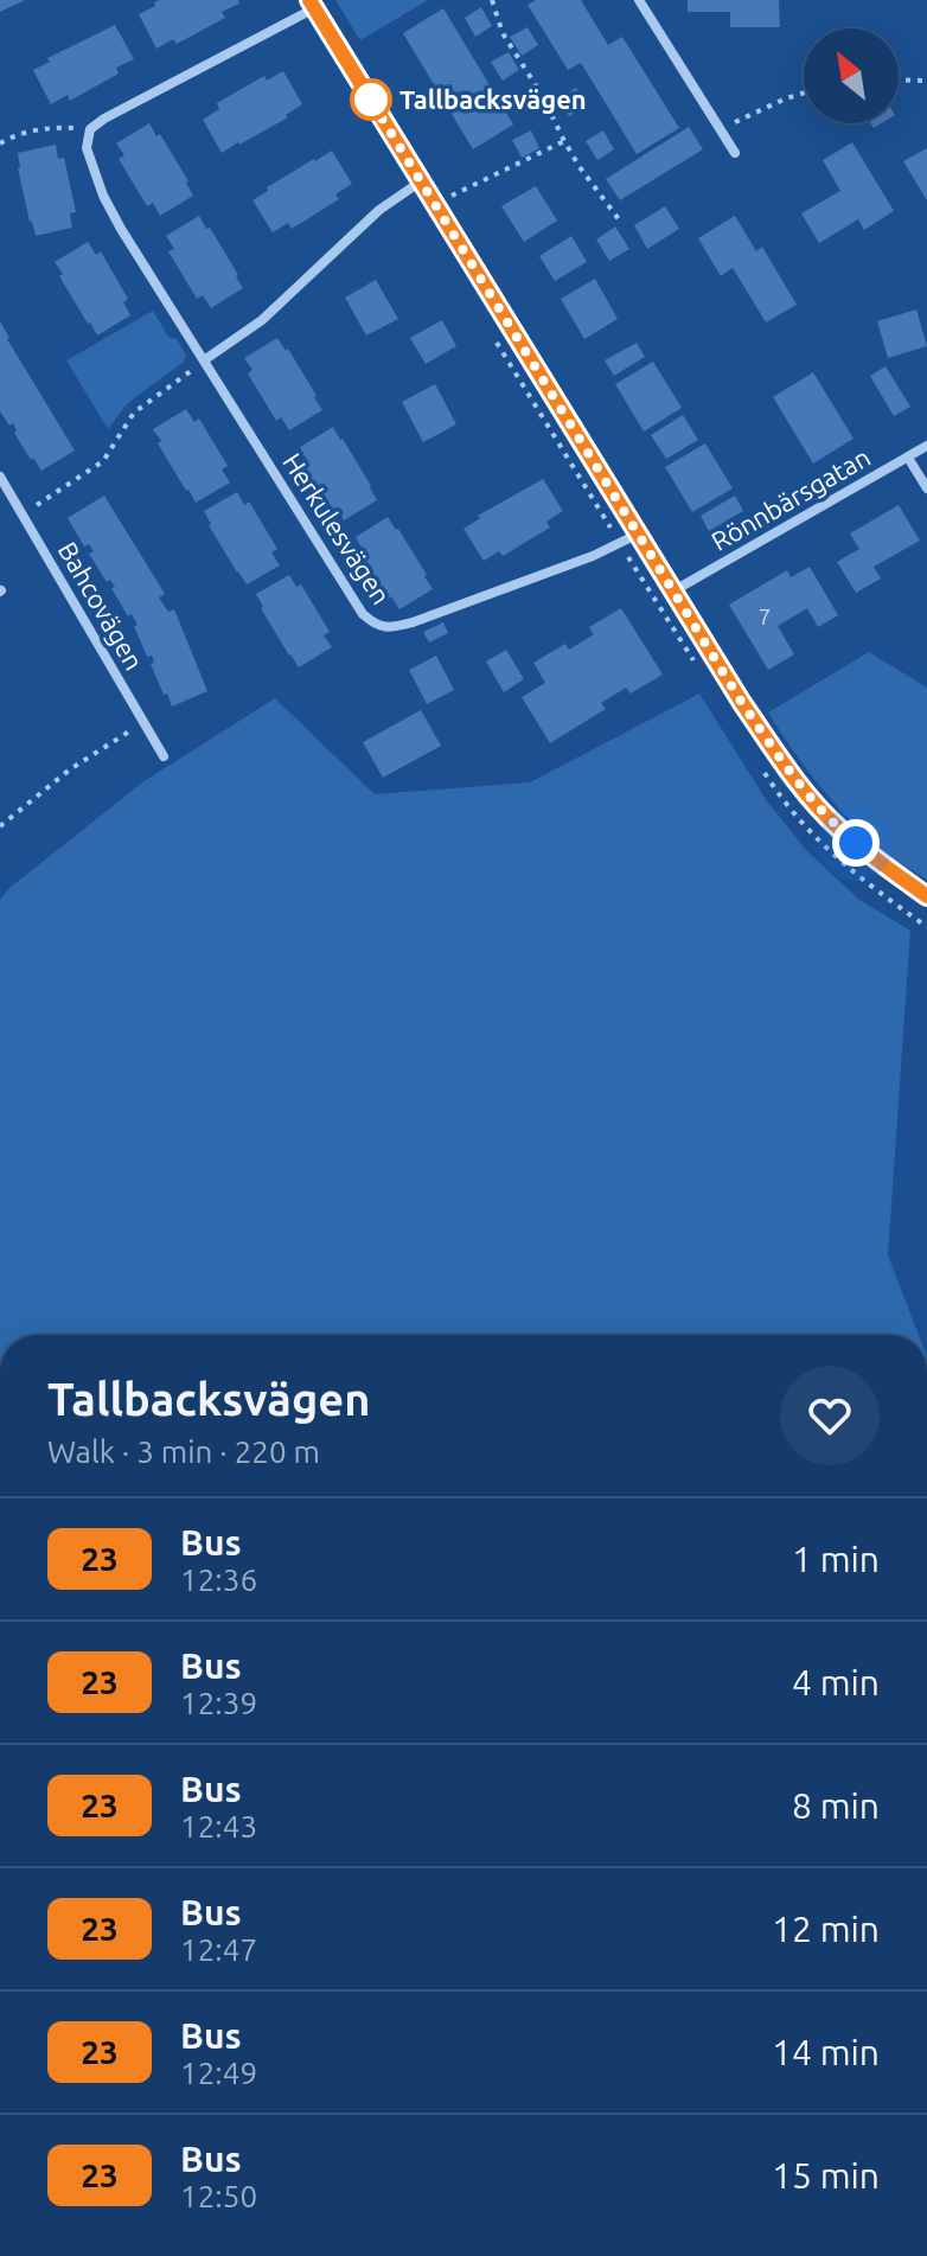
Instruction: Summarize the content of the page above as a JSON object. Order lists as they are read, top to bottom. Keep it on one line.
{"streets":{"street":["Rönnbärsgatan","Herkulesvägen","Bahcovägen"]},"places":["Tallbacksvägen"],"lines":["bus line 23"],"house_numbers":["7"],"north":"top left","page":{"heading":["Tallbacksvägen","Walk · 3 min · 220 m"],"list":[{"mark":"23","name":"Bus","note":"12:36","value":"1 min"},{"mark":"23","name":"Bus","note":"12:39","value":"4 min"},{"mark":"23","name":"Bus","note":"12:43","value":"8 min"},{"mark":"23","name":"Bus","note":"12:47","value":"12 min"},{"mark":"23","name":"Bus","note":"12:49","value":"14 min"},{"mark":"23","name":"Bus","note":"12:50","value":"15 min"}]}}
